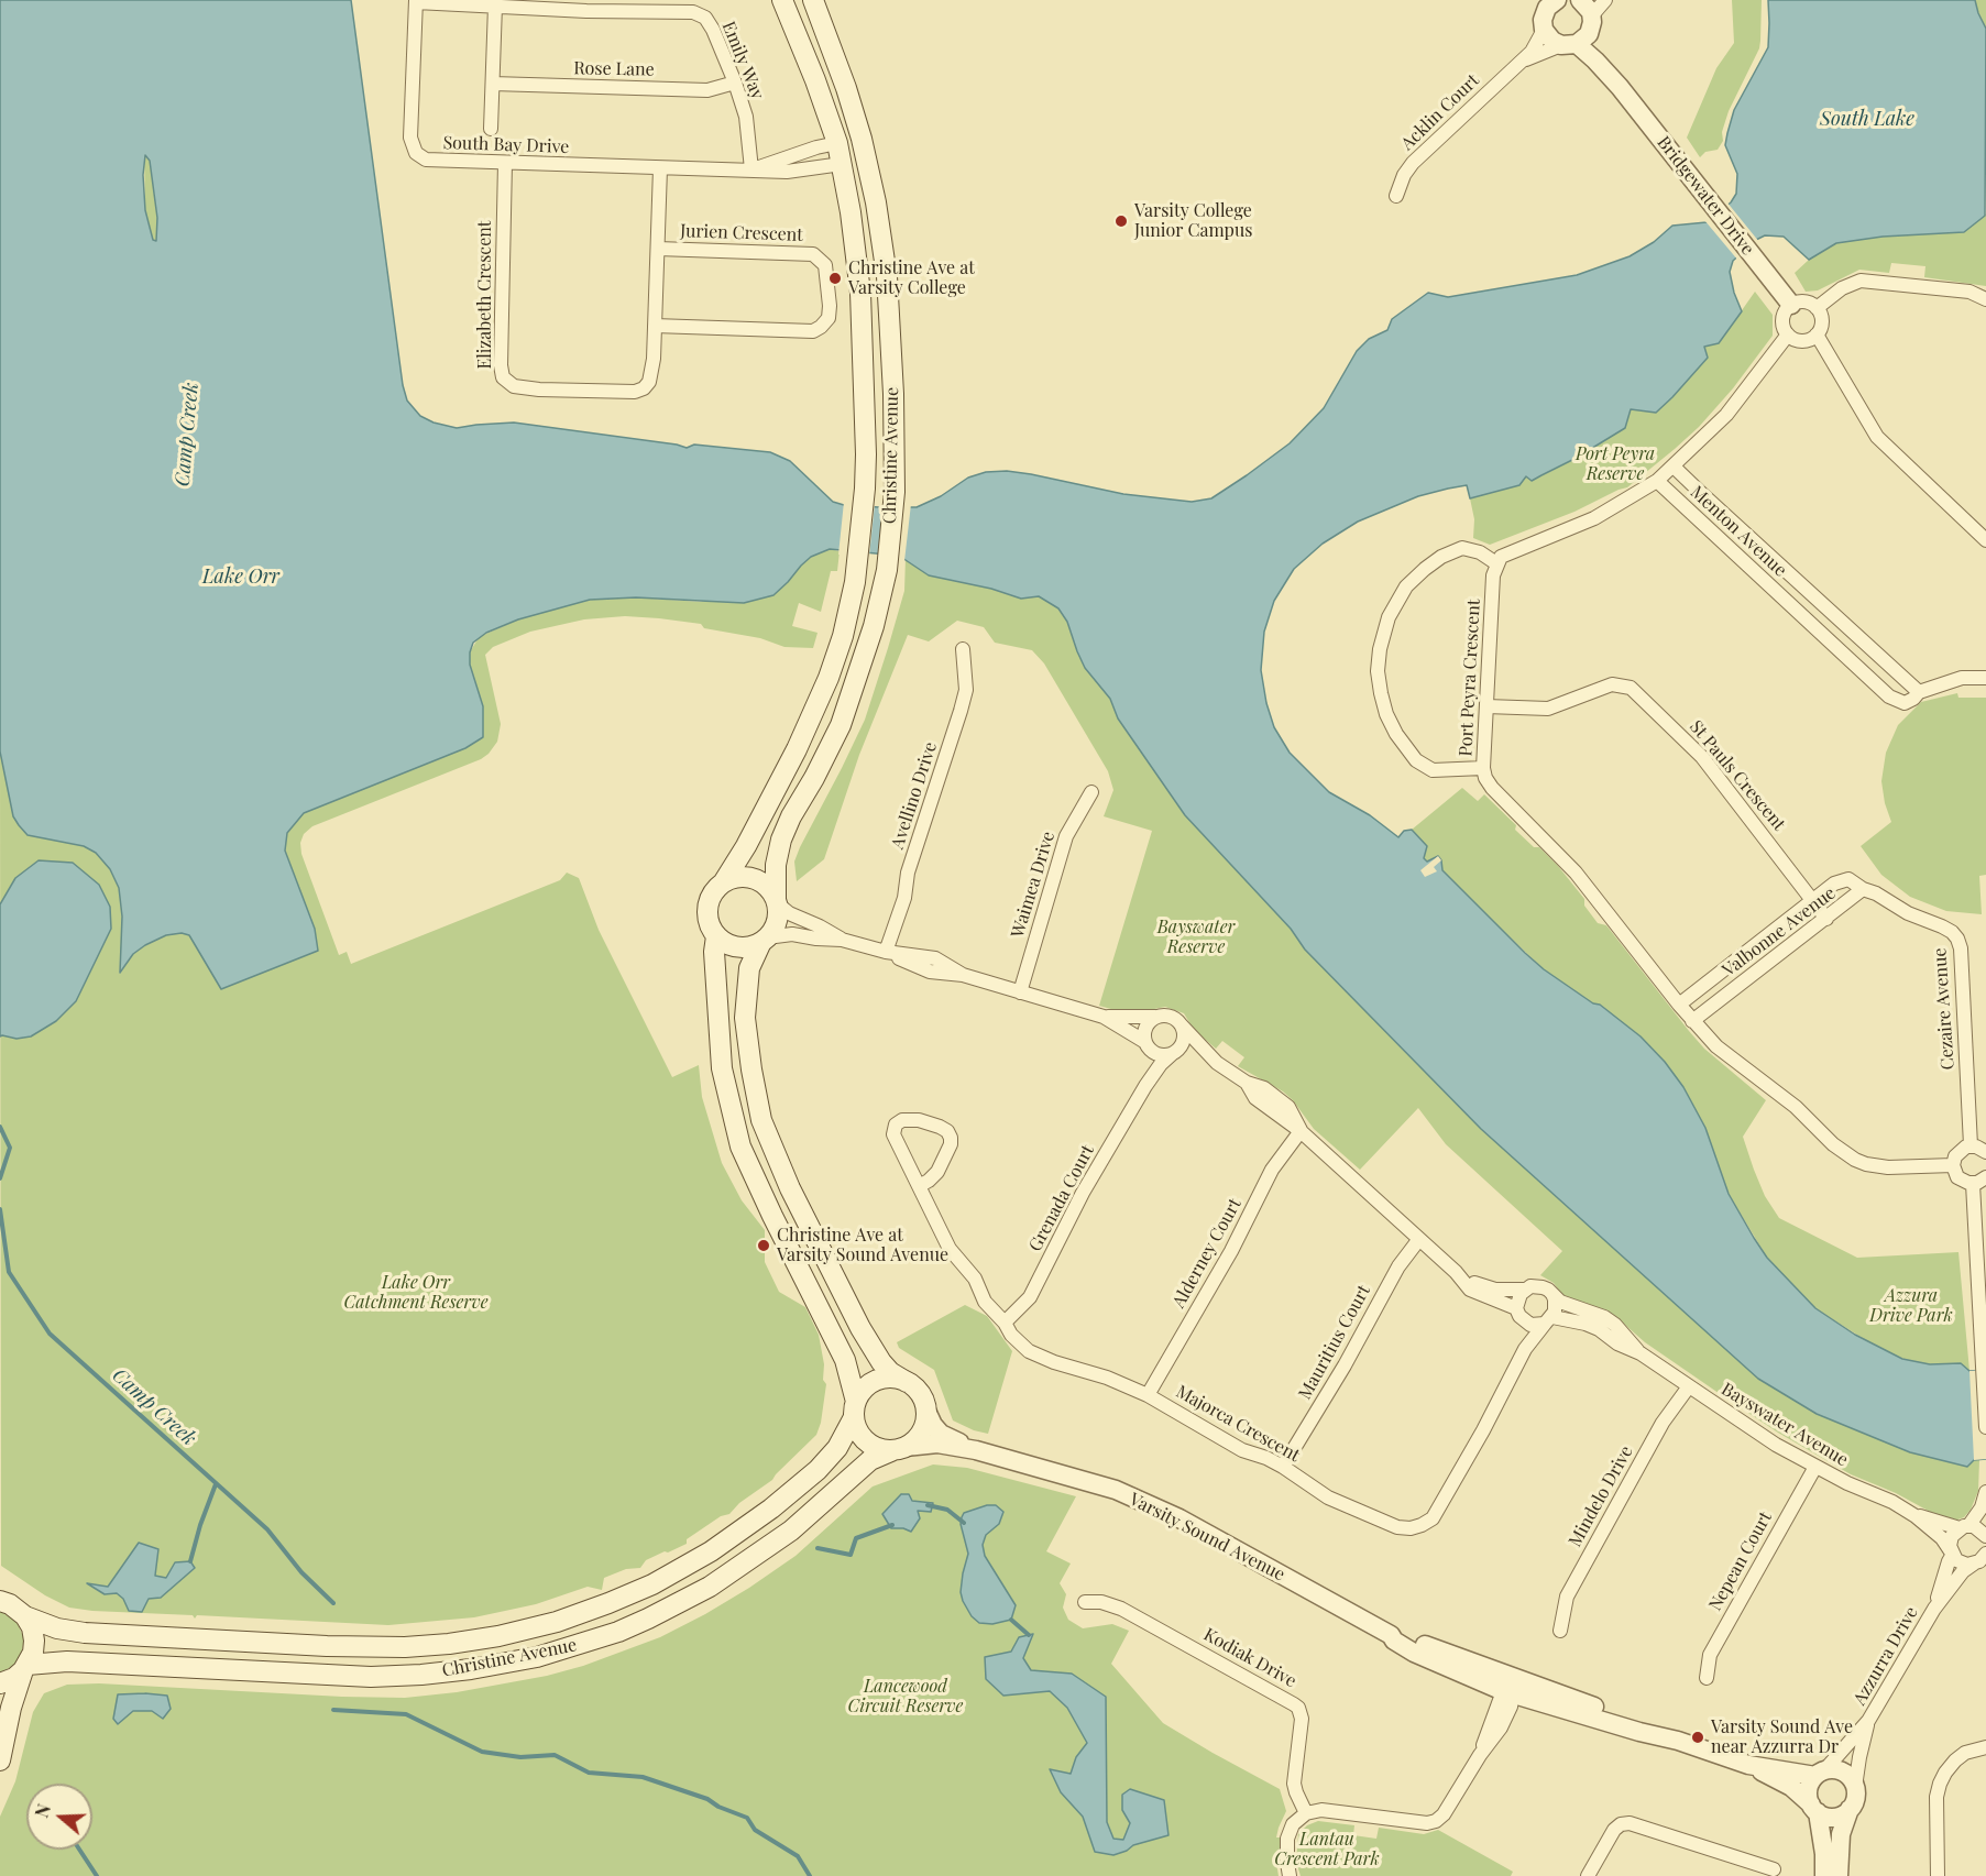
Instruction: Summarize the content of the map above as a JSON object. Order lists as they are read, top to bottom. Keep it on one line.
{"streets":{"main road":["Christine Avenue"],"street":["Emily Way","Rose Lane","Acklin Court","South Bay Drive","Bridgewater Drive","Jurien Crescent","Elizabeth Crescent","Menton Avenue","Port Peyra Crescent","St Pauls Crescent","Avellino Drive","Waimea Drive","Valbonne Avenue","Cezaire Avenue","Grenada Court","Alderney Court","Mauritius Court","Majorca Crescent","Bayswater Avenue","Mindelo Drive","Varsity Sound Avenue","Nepean Court","Azzurra Drive","Kodiak Drive"]},"crossings":[["Emily Way","Rose Lane"],["Emily Way","South Bay Drive"],["Acklin Court","Bridgewater Drive"],["South Bay Drive","Elizabeth Crescent"],["South Bay Drive","Christine Avenue"],["Jurien Crescent","Elizabeth Crescent"],["Christine Avenue","Bayswater Avenue"],["Christine Avenue","Varsity Sound Avenue"],["Port Peyra Crescent","St Pauls Crescent"],["Port Peyra Crescent","Valbonne Avenue"],["St Pauls Crescent","Valbonne Avenue"],["Avellino Drive","Bayswater Avenue"],["Waimea Drive","Bayswater Avenue"],["Valbonne Avenue","Cezaire Avenue"],["Grenada Court","Majorca Crescent"],["Grenada Court","Bayswater Avenue"],["Alderney Court","Majorca Crescent"],["Alderney Court","Bayswater Avenue"],["Mauritius Court","Majorca Crescent"],["Mauritius Court","Bayswater Avenue"],["Majorca Crescent","Bayswater Avenue"],["Bayswater Avenue","Mindelo Drive"],["Bayswater Avenue","Nepean Court"],["Bayswater Avenue","Azzurra Drive"],["Varsity Sound Avenue","Azzurra Drive"]],"water":["South Lake","Camp Creek","Lake Orr"],"parks":["Port Peyra Reserve","Bayswater Reserve","Lake Orr Catchment Reserve","Azzura Drive Park","Lancewood Circuit Reserve","Lantau Crescent Park"],"places":["Varsity College Junior Campus","Christine Ave at Varsity College","Christine Ave at Varsity Sound Avenue","Varsity Sound Ave near Azzurra Dr"],"north":"left"}
